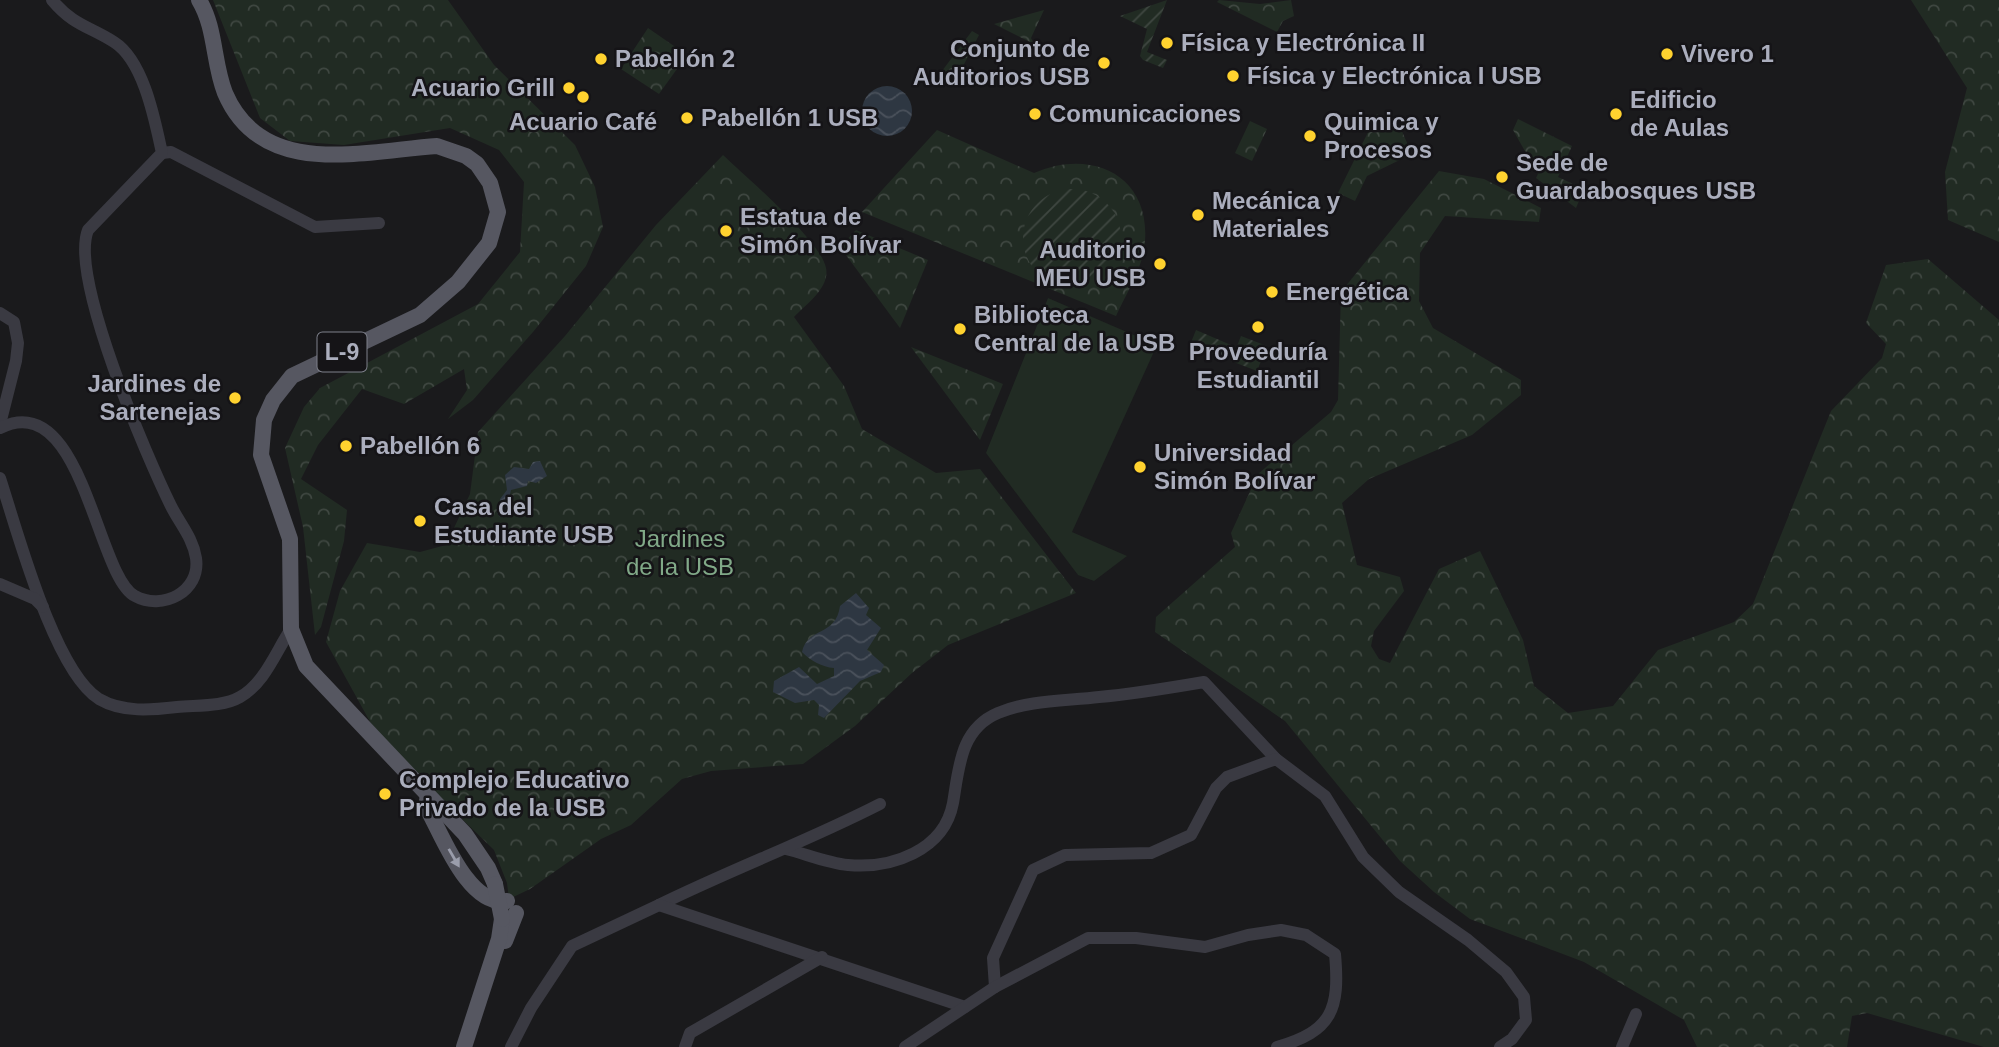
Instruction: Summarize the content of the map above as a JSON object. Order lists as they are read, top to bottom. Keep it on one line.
{"streets":{"main road":["L-9"]},"parks":["Jardines de la USB"],"places":["Física y Electrónica II","Vivero 1","Pabellón 2","Conjunto de Auditorios USB","Física y Electrónica I USB","Acuario Grill","Acuario Café","Comunicaciones","Edificio de Aulas","Pabellón 1 USB","Quimica y Procesos","Sede de Guardabosques USB","Mecánica y Materiales","Estatua de Simón Bolívar","Auditorio MEU USB","Energética","Proveeduría Estudiantil","Biblioteca Central de la USB","Jardines de Sartenejas","Pabellón 6","Universidad Simón Bolívar","Casa del Estudiante USB","Complejo Educativo Privado de la USB"]}
